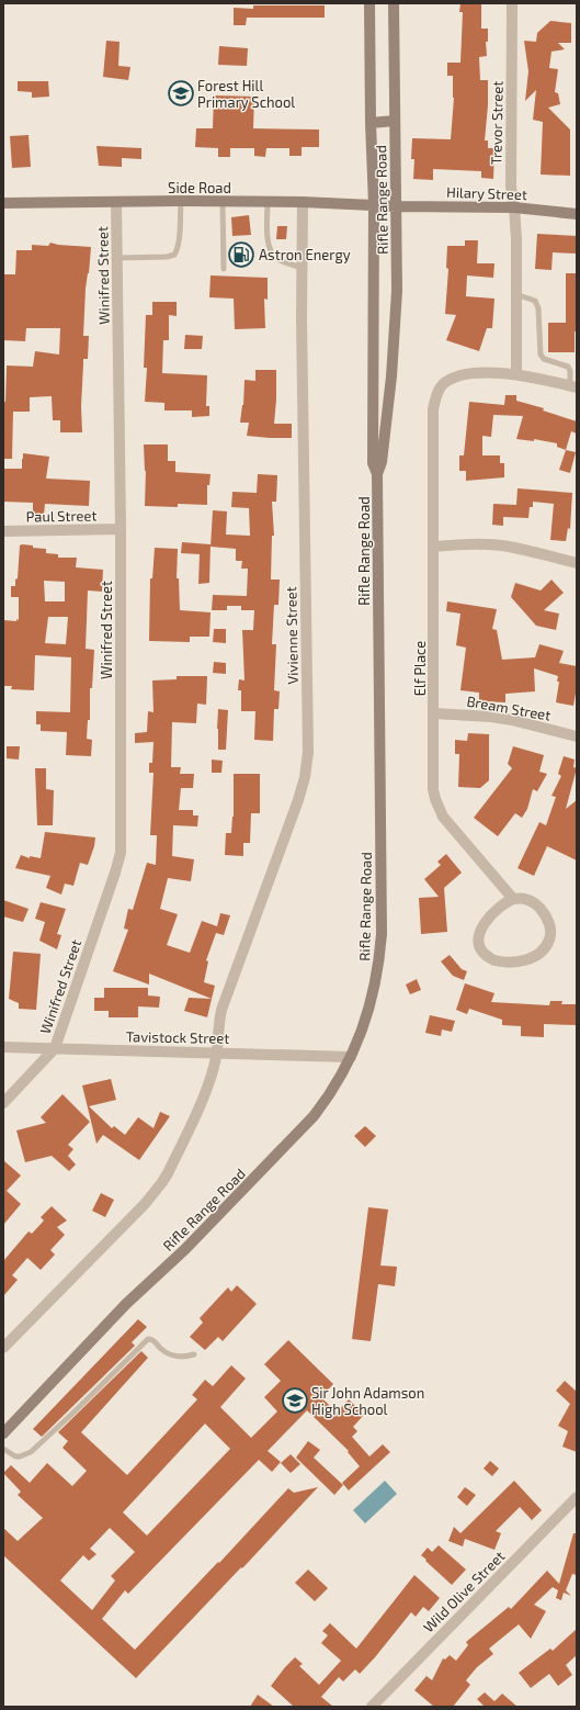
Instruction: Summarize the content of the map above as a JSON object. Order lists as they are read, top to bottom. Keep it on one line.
{"streets":{"main road":["Side Road","Hilary Street","Rifle Range Road"],"street":["Trevor Street","Winifred Street","Paul Street","Vivienne Street","Elf Place","Bream Street","Tavistock Street","Wild Olive Street"]},"crossings":[["Trevor Street","Hilary Street"],["Trevor Street","Elf Place"],["Side Road","Hilary Street"],["Side Road","Rifle Range Road"],["Side Road","Winifred Street"],["Side Road","Vivienne Street"],["Hilary Street","Rifle Range Road"],["Rifle Range Road","Tavistock Street"],["Winifred Street","Paul Street"],["Winifred Street","Tavistock Street"],["Vivienne Street","Tavistock Street"],["Elf Place","Bream Street"]],"places":{"school or university":["Forest Hill Primary School","Sir John Adamson High School"],"fuel station":["Astron Energy"]}}
